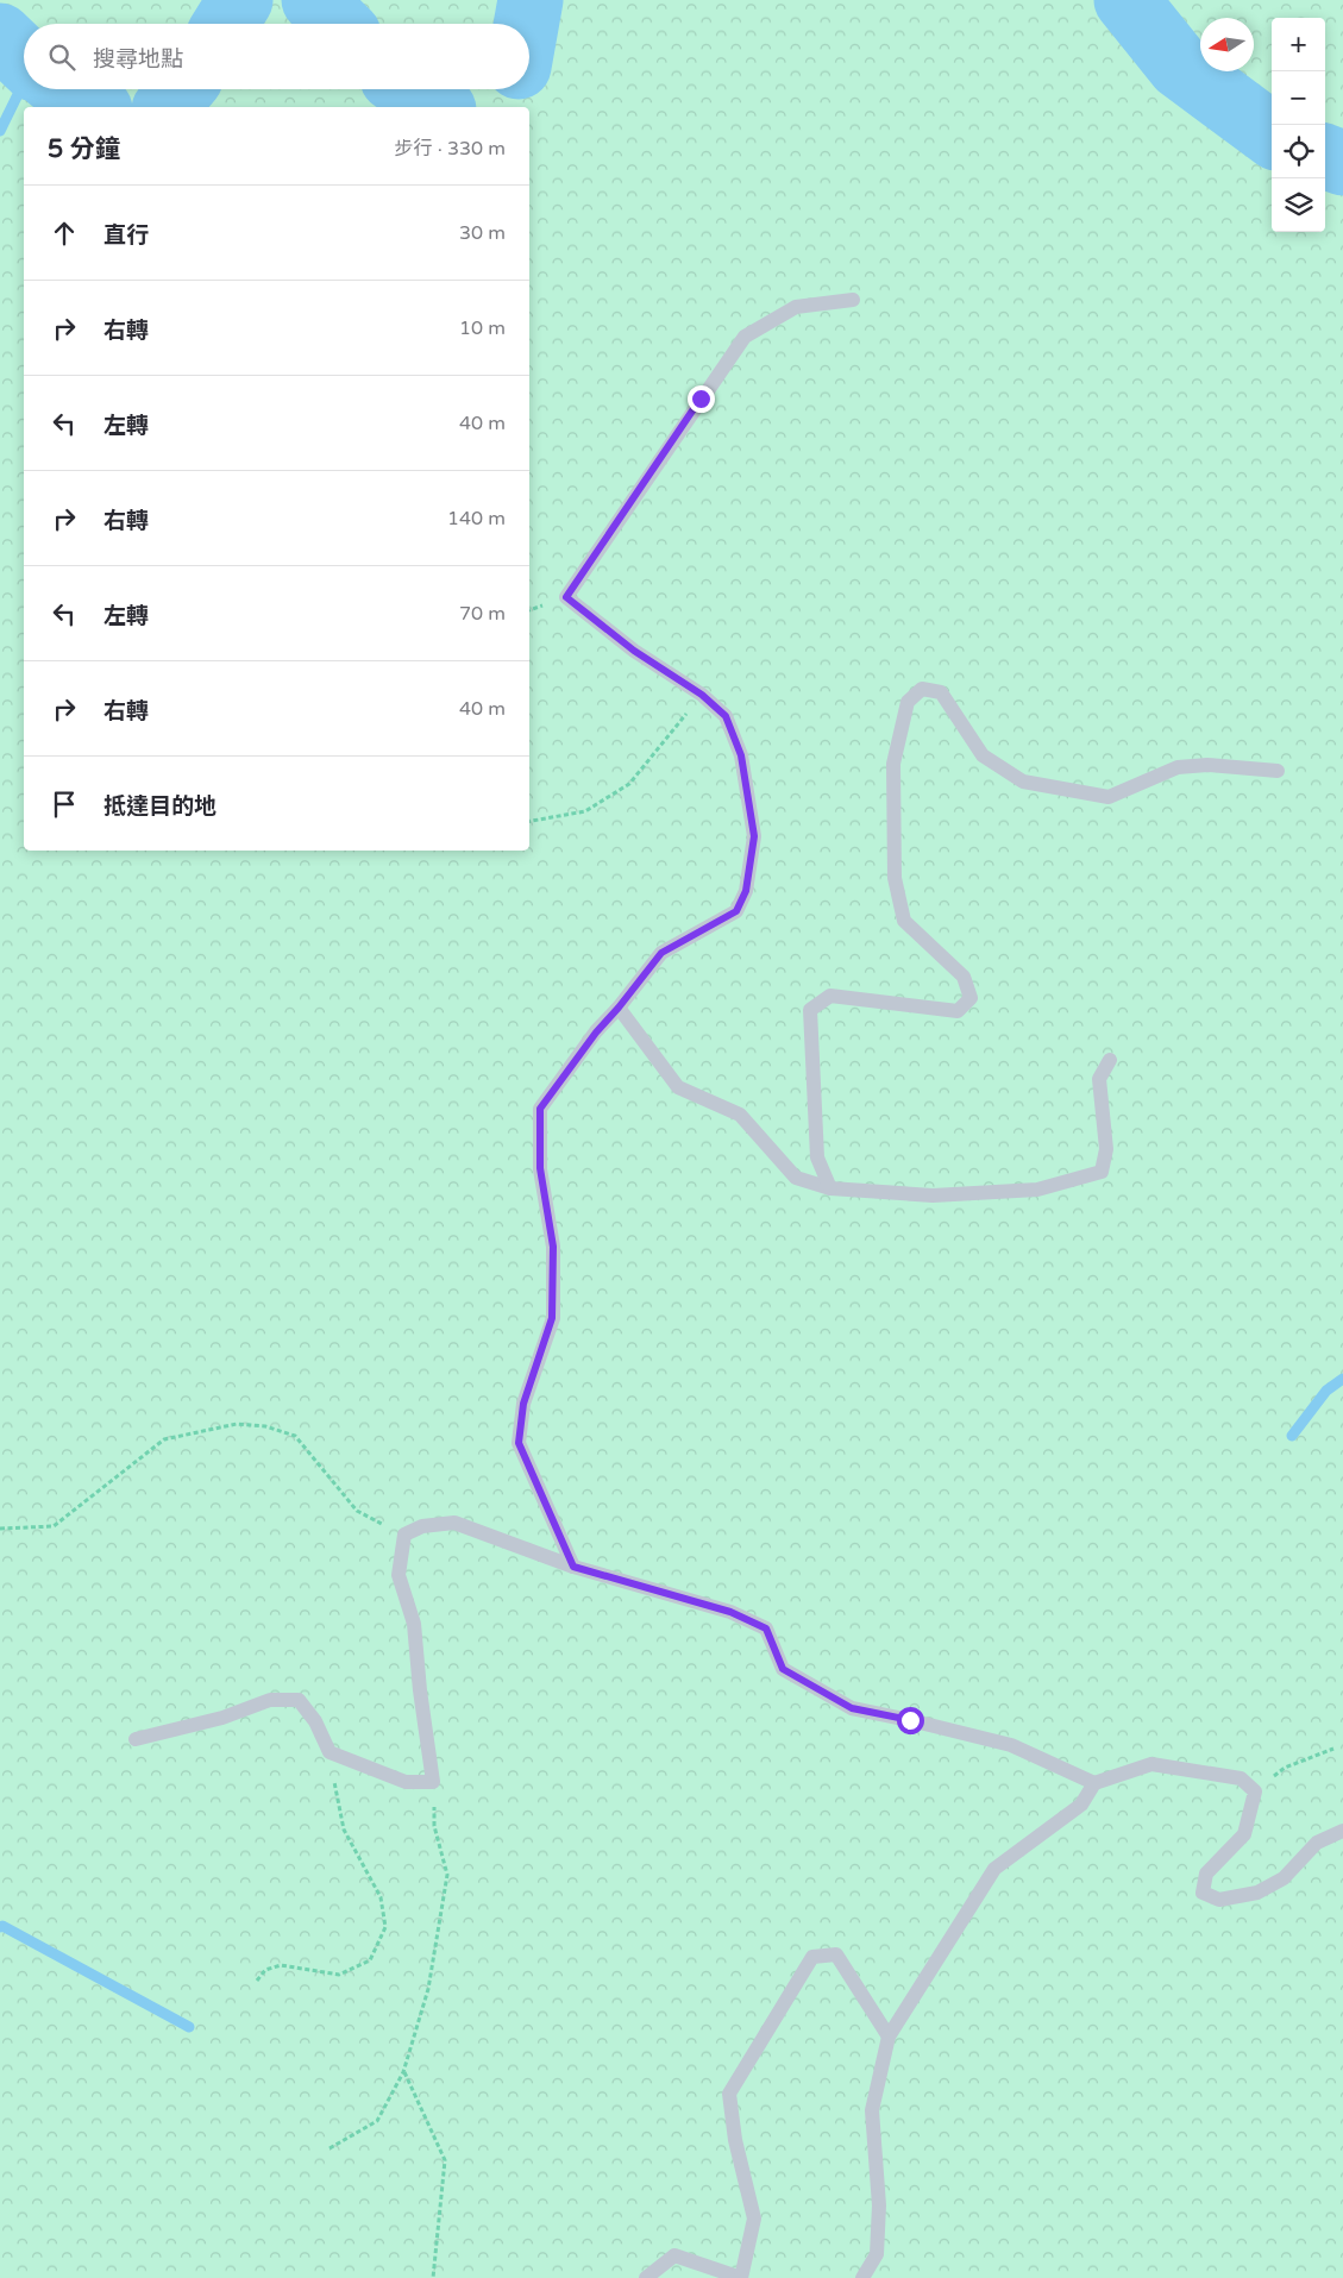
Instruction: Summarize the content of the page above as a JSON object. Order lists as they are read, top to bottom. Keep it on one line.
{"north":"left","page":{"map_buttons":["+","−"],"search":"搜尋地點","heading":["5 分鐘","步行 · 330 m"],"list":[["直行","30 m"],["右轉","10 m"],["左轉","40 m"],["右轉","140 m"],["左轉","70 m"],["右轉","40 m"],"抵達目的地"]}}
